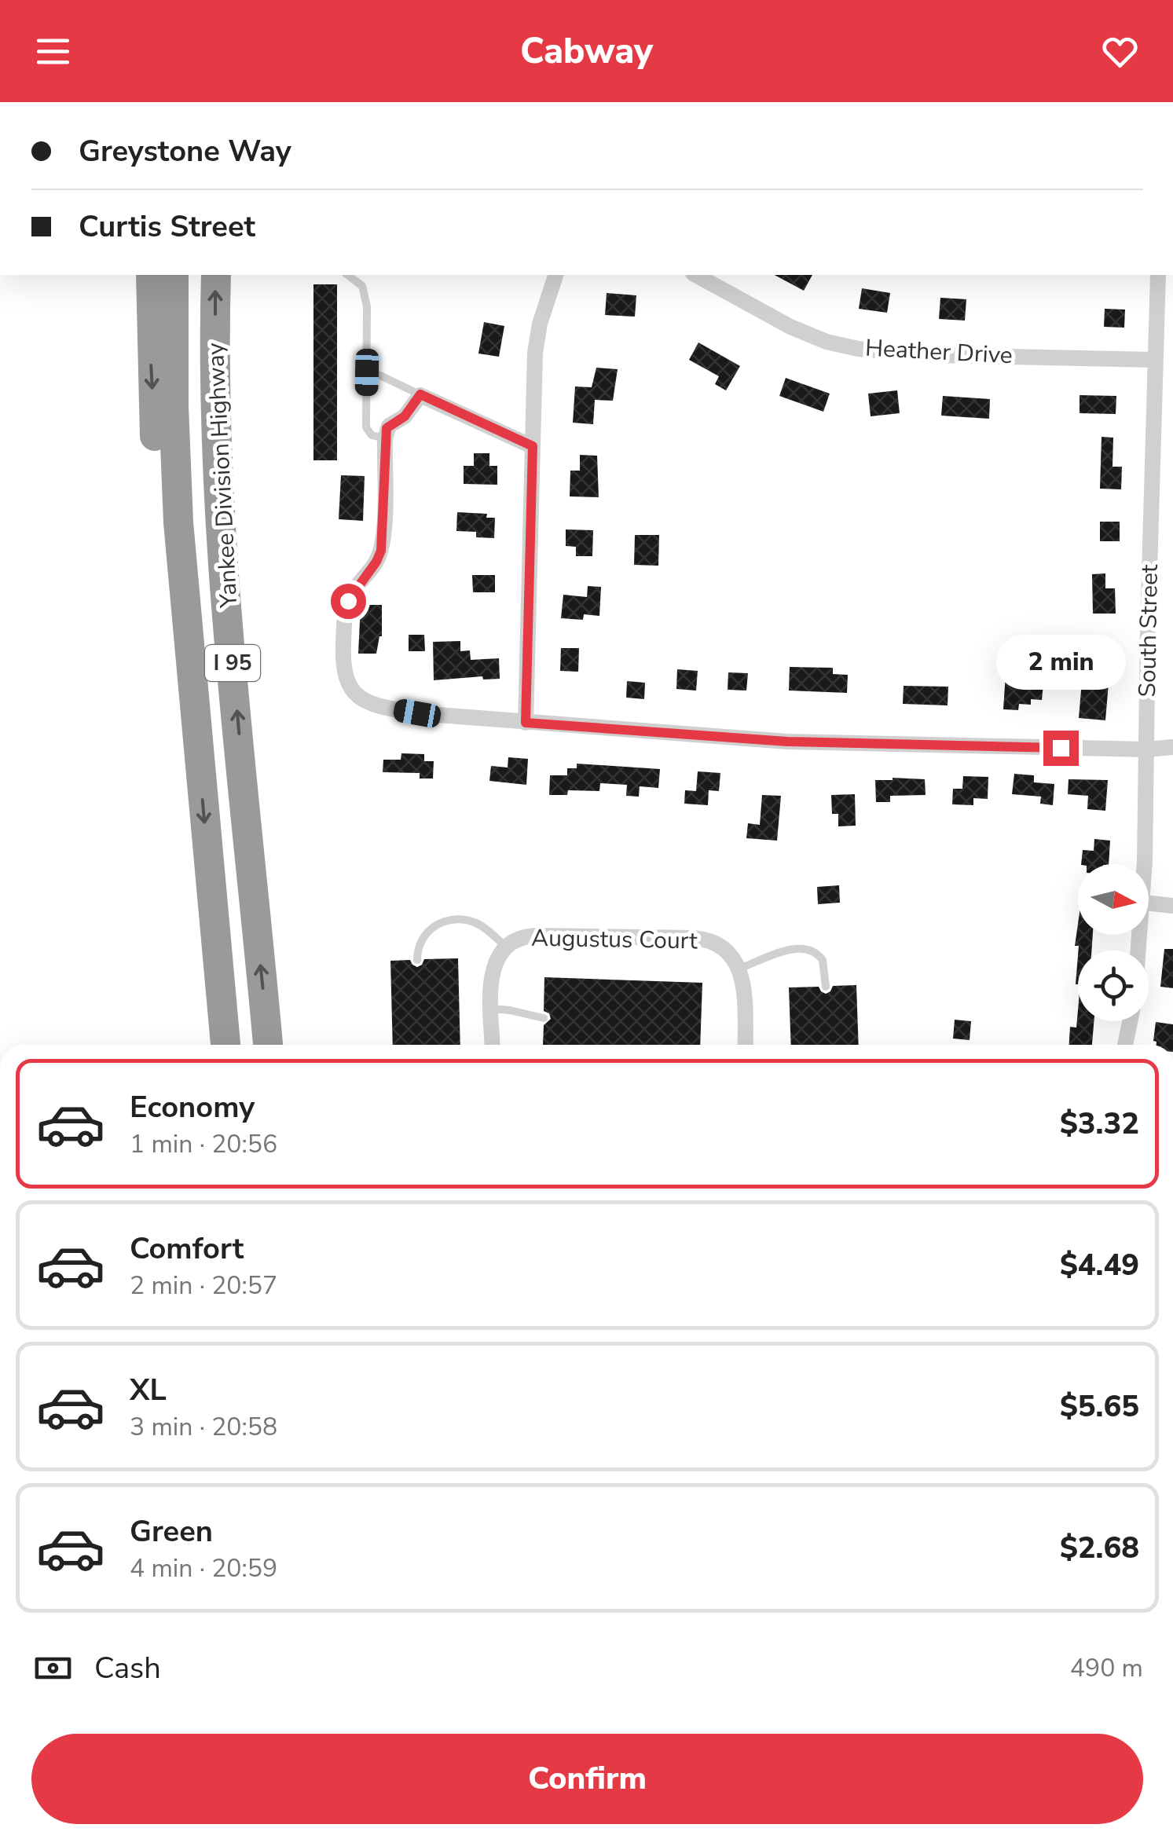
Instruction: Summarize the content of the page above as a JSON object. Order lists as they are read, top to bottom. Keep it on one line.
{"streets":{"highway":["Yankee Division Highway","I 95"],"street":["Heather Drive","South Street","Augustus Court"]},"crossings":[["Heather Drive","South Street"]],"north":"right","page":{"header":"Cabway","banner":["Greystone Way","Curtis Street"],"bubble":"2 min","list":[{"name":"Economy","note":"1 min · 20:56","value":"$3.32"},{"name":"Comfort","note":"2 min · 20:57","value":"$4.49"},{"name":"XL","note":"3 min · 20:58","value":"$5.65"},{"name":"Green","note":"4 min · 20:59","value":"$2.68"}],"pay":["Cash","490 m"],"buttons":"Confirm"}}
